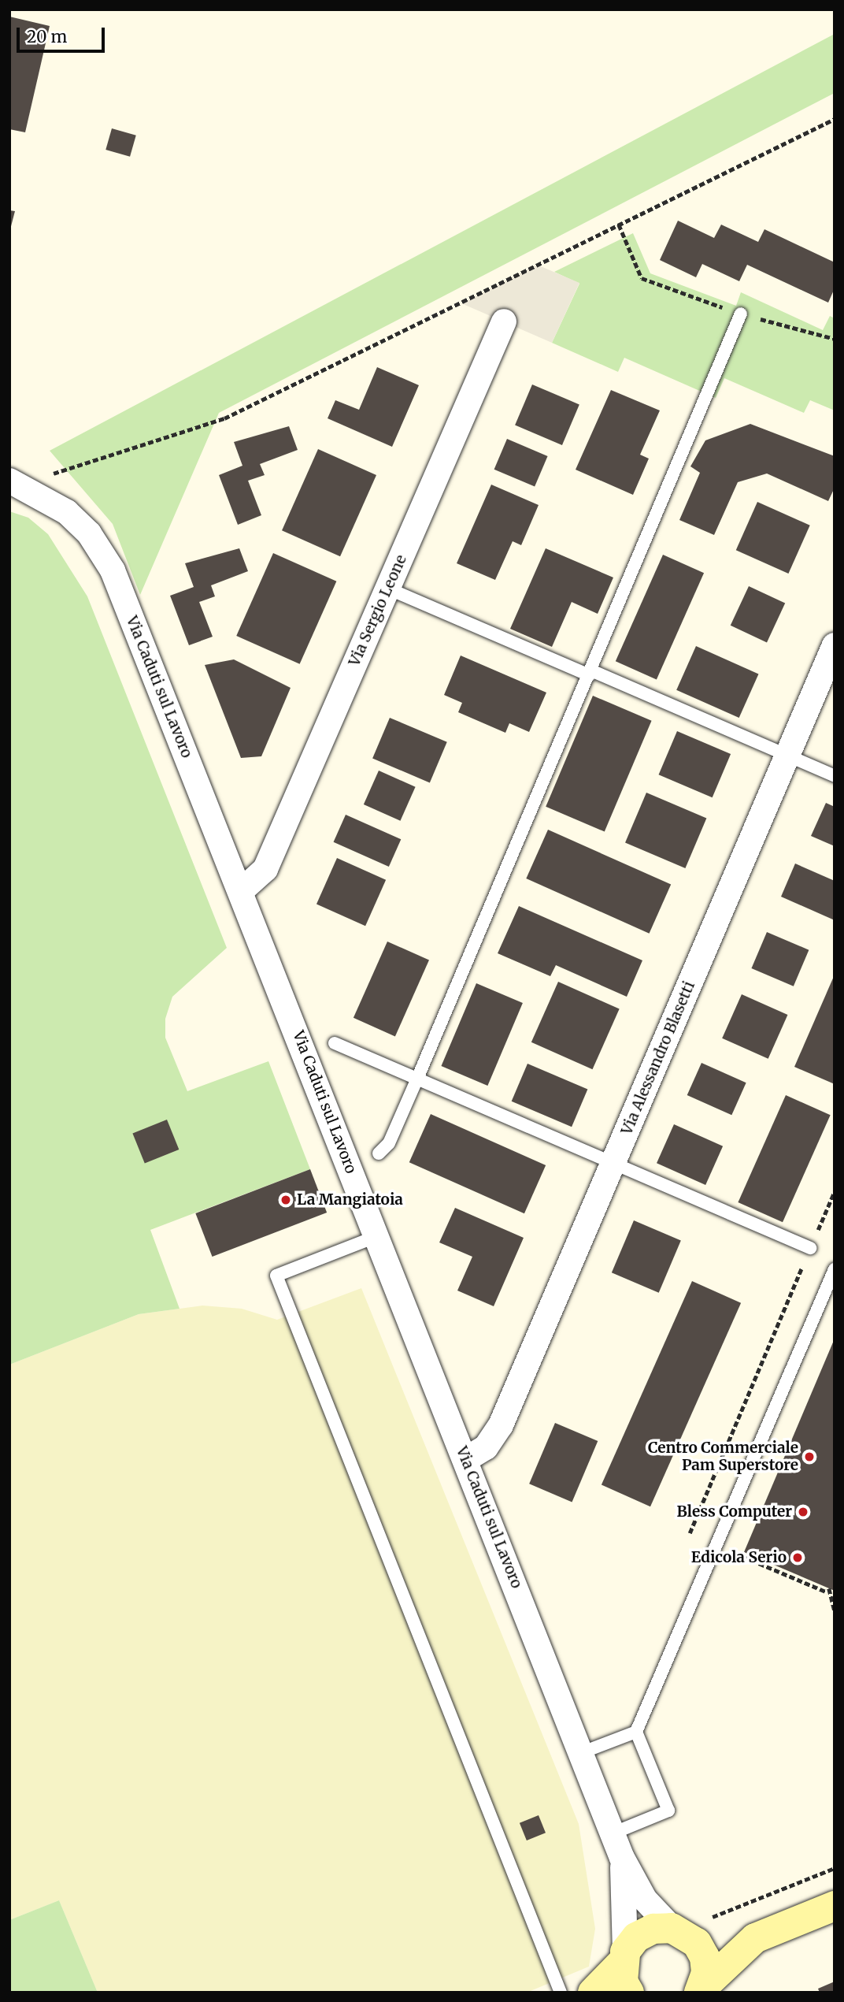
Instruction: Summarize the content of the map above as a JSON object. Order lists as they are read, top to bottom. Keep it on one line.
{"streets":{"street":["Via Sergio Leone","Via Caduti sul Lavoro","Via Alessandro Blasetti"]},"crossings":[["Via Sergio Leone","Via Caduti sul Lavoro"],["Via Caduti sul Lavoro","Via Alessandro Blasetti"]],"places":["La Mangiatoia","Centro Commerciale Pam Superstore","Bless Computer","Edicola Serio"],"scale_bar":"20 m"}
